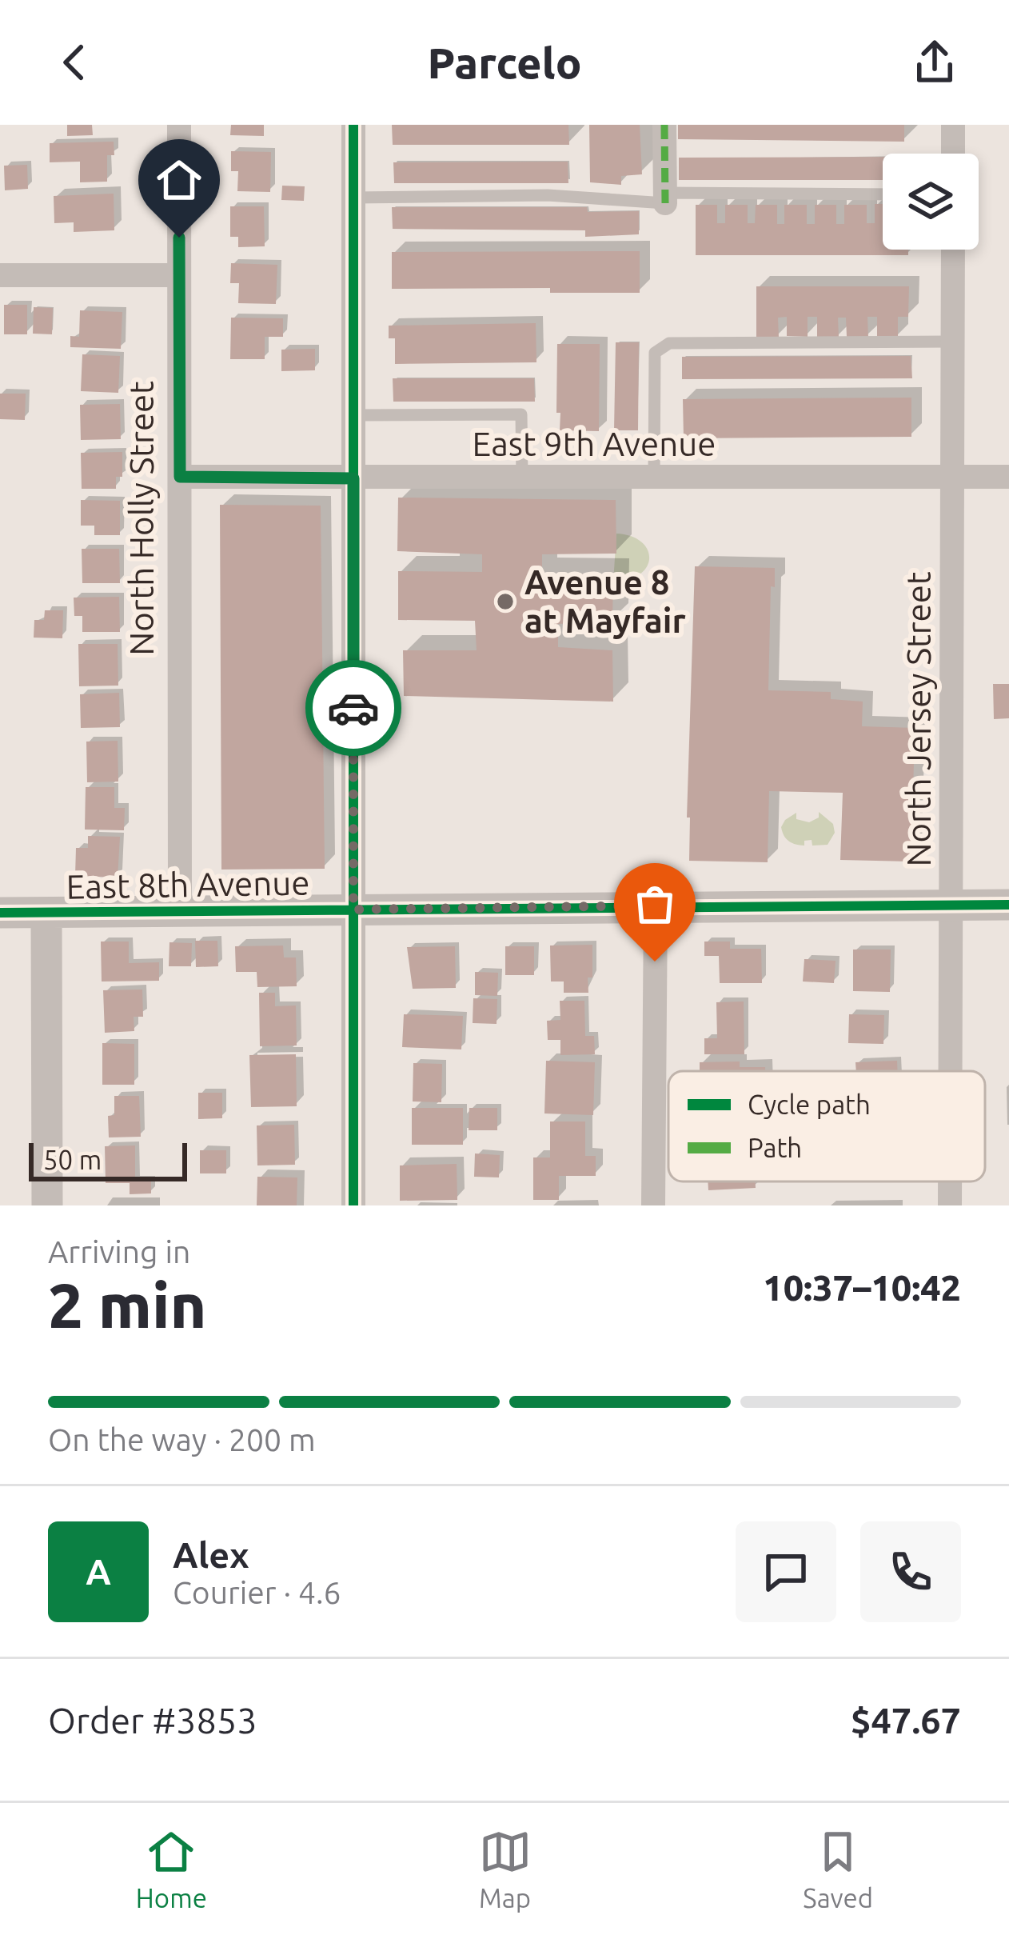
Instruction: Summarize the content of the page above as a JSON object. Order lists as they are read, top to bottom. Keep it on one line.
{"streets":{"street":["East 9th Avenue","North Holly Street","North Jersey Street","East 8th Avenue"]},"crossings":[["East 9th Avenue","North Holly Street"],["East 9th Avenue","North Jersey Street"],["North Holly Street","East 8th Avenue"],["North Jersey Street","East 8th Avenue"]],"places":["Avenue 8 at Mayfair"],"legend":["Cycle path","Path"],"scale_bar":"50 m","page":{"header":"Parcelo","scale":"50 m","heading":["2 min","Arriving in","10:37–10:42"],"panel":["Alex","Courier · 4.6","Order #3853","$47.67"],"bar":"On the way · 200 m","round":"A","tabs":["Home","Map","Saved"]}}
